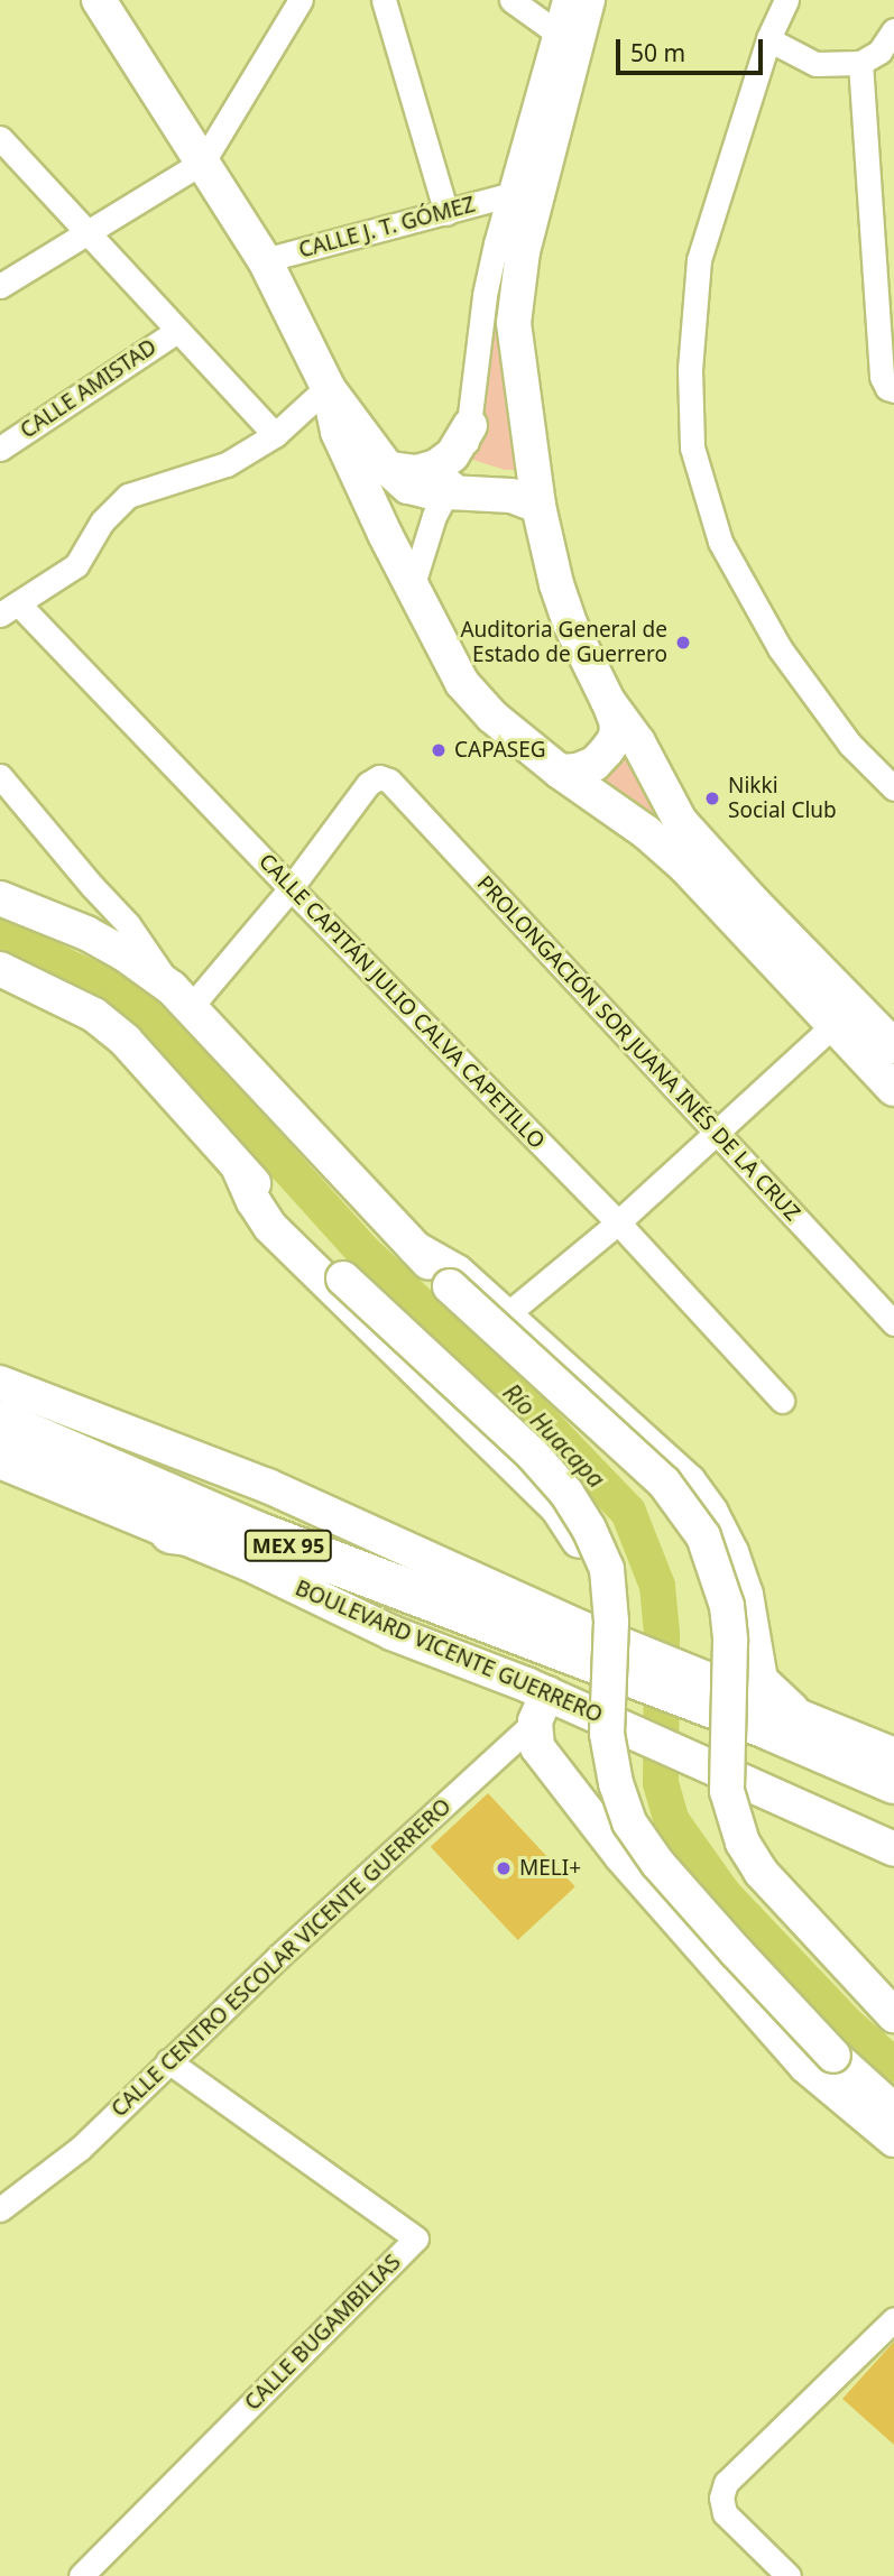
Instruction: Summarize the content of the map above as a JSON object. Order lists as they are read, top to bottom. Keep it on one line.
{"streets":{"highway":["MEX 95","BOULEVARD VICENTE GUERRERO"],"street":["CALLE J. T. GÓMEZ","CALLE AMISTAD","CALLE CAPITÁN JULIO CALVA CAPETILLO","PROLONGACIÓN SOR JUANA INÉS DE LA CRUZ","CALLE CENTRO ESCOLAR VICENTE GUERRERO","CALLE BUGAMBILIAS"]},"crossings":[["CALLE CAPITÁN JULIO CALVA CAPETILLO","PROLONGACIÓN SOR JUANA INÉS DE LA CRUZ"],["BOULEVARD VICENTE GUERRERO","CALLE CENTRO ESCOLAR VICENTE GUERRERO"],["CALLE CENTRO ESCOLAR VICENTE GUERRERO","CALLE BUGAMBILIAS"]],"water":["Río Huacapa"],"places":["Auditoria General de Estado de Guerrero","CAPASEG","Nikki Social Club","MELI+"],"scale_bar":"50 m"}
